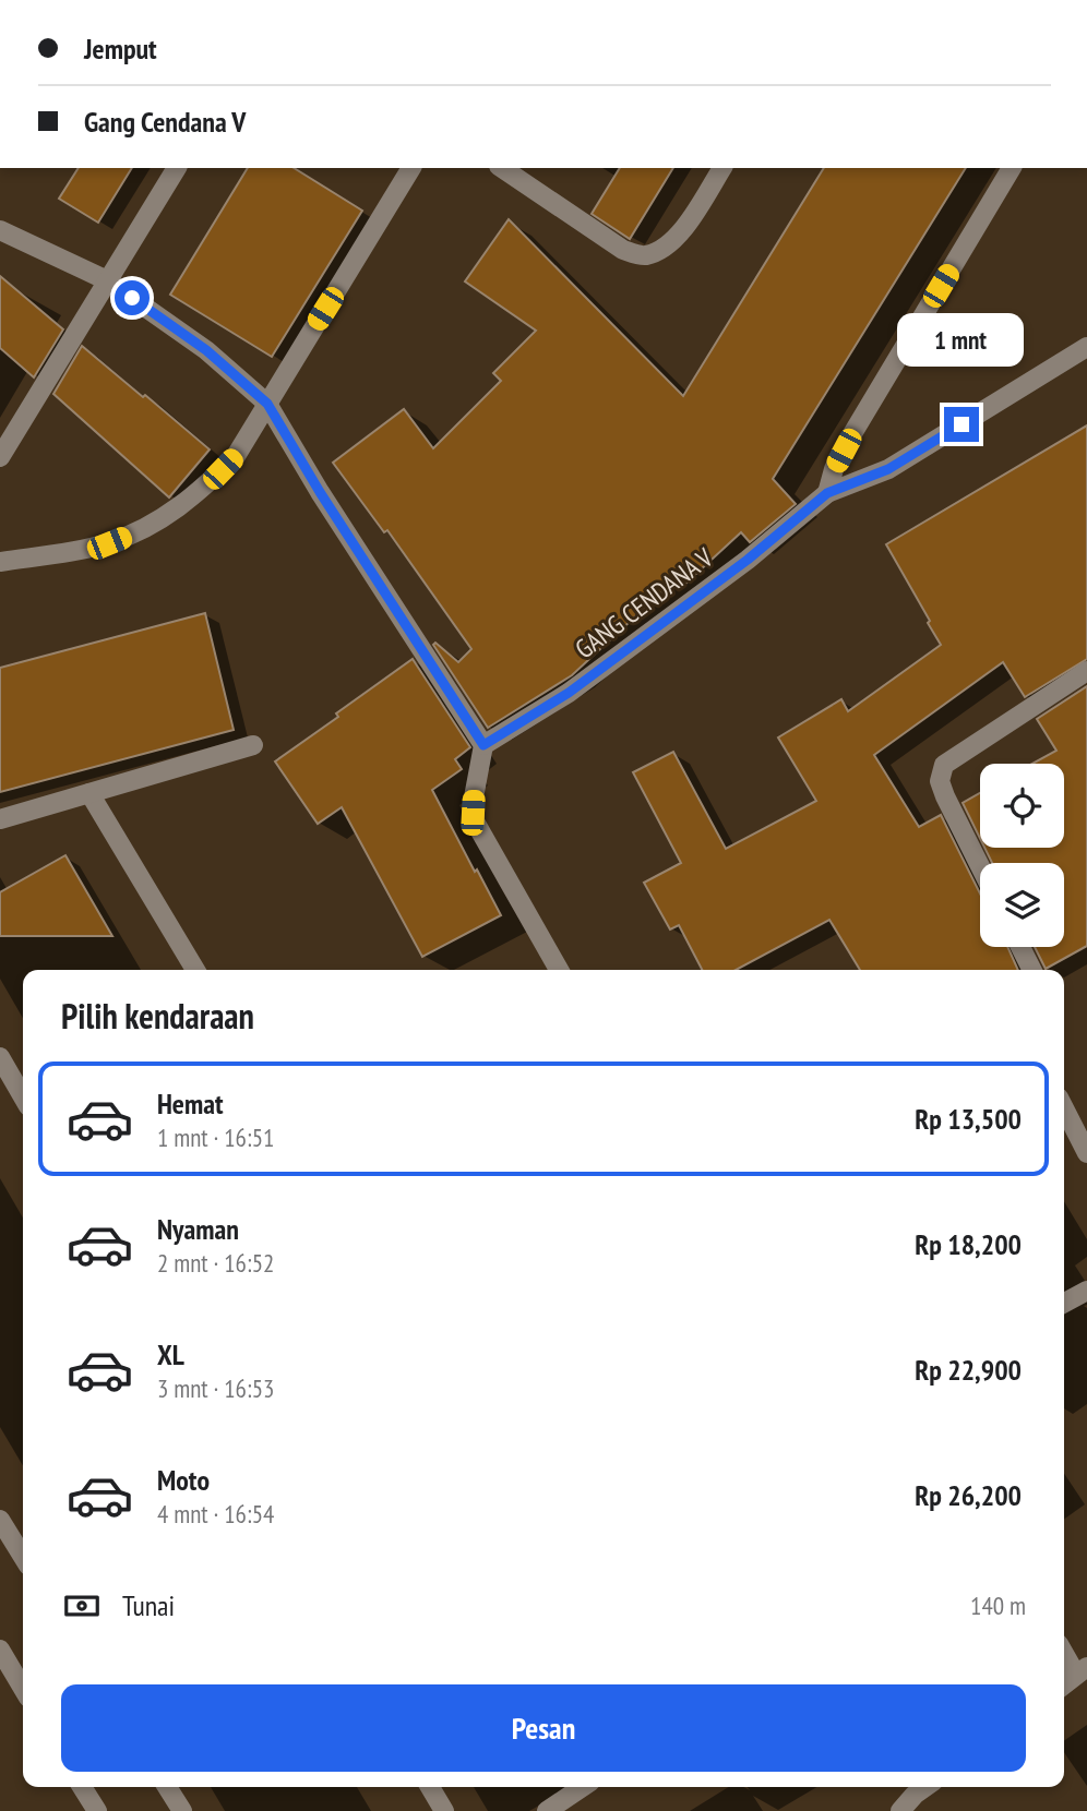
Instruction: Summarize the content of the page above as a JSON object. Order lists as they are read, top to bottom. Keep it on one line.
{"streets":{"street":["GANG CENDANA V"]},"page":{"banner":["Jemput","Gang Cendana V"],"bubble":"1 mnt","heading":"Pilih kendaraan","list":[{"name":"Hemat","note":"1 mnt · 16:51","value":"Rp 13,500"},{"name":"Nyaman","note":"2 mnt · 16:52","value":"Rp 18,200"},{"name":"XL","note":"3 mnt · 16:53","value":"Rp 22,900"},{"name":"Moto","note":"4 mnt · 16:54","value":"Rp 26,200"}],"pay":["Tunai","140 m"],"buttons":"Pesan"}}
